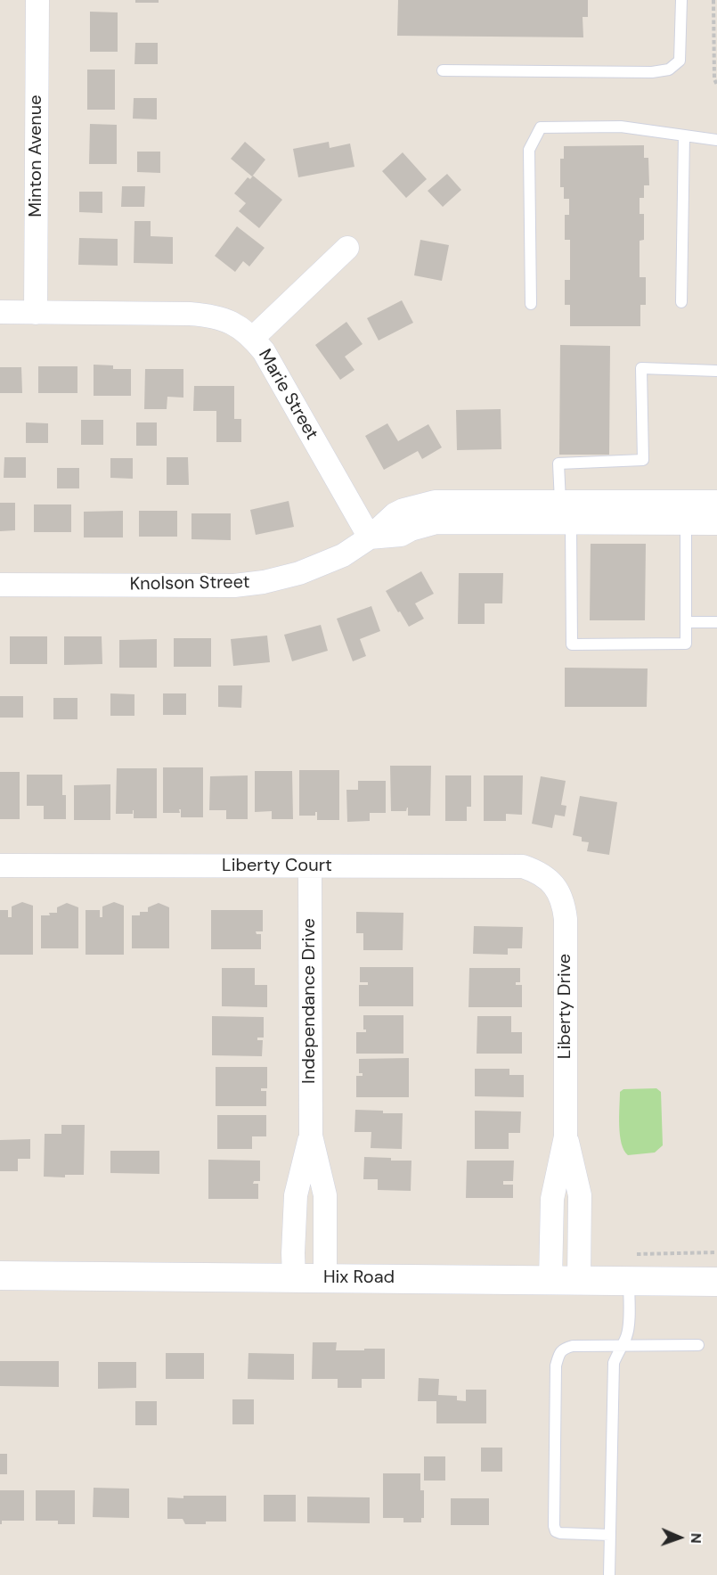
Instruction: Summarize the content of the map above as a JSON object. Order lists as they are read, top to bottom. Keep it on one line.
{"streets":{"street":["Minton Avenue","Marie Street","Knolson Street","Liberty Court","Independance Drive","Liberty Drive","Hix Road"]},"crossings":[["Minton Avenue","Marie Street"],["Marie Street","Knolson Street"],["Liberty Court","Independance Drive"],["Liberty Court","Liberty Drive"]],"north":"right"}
